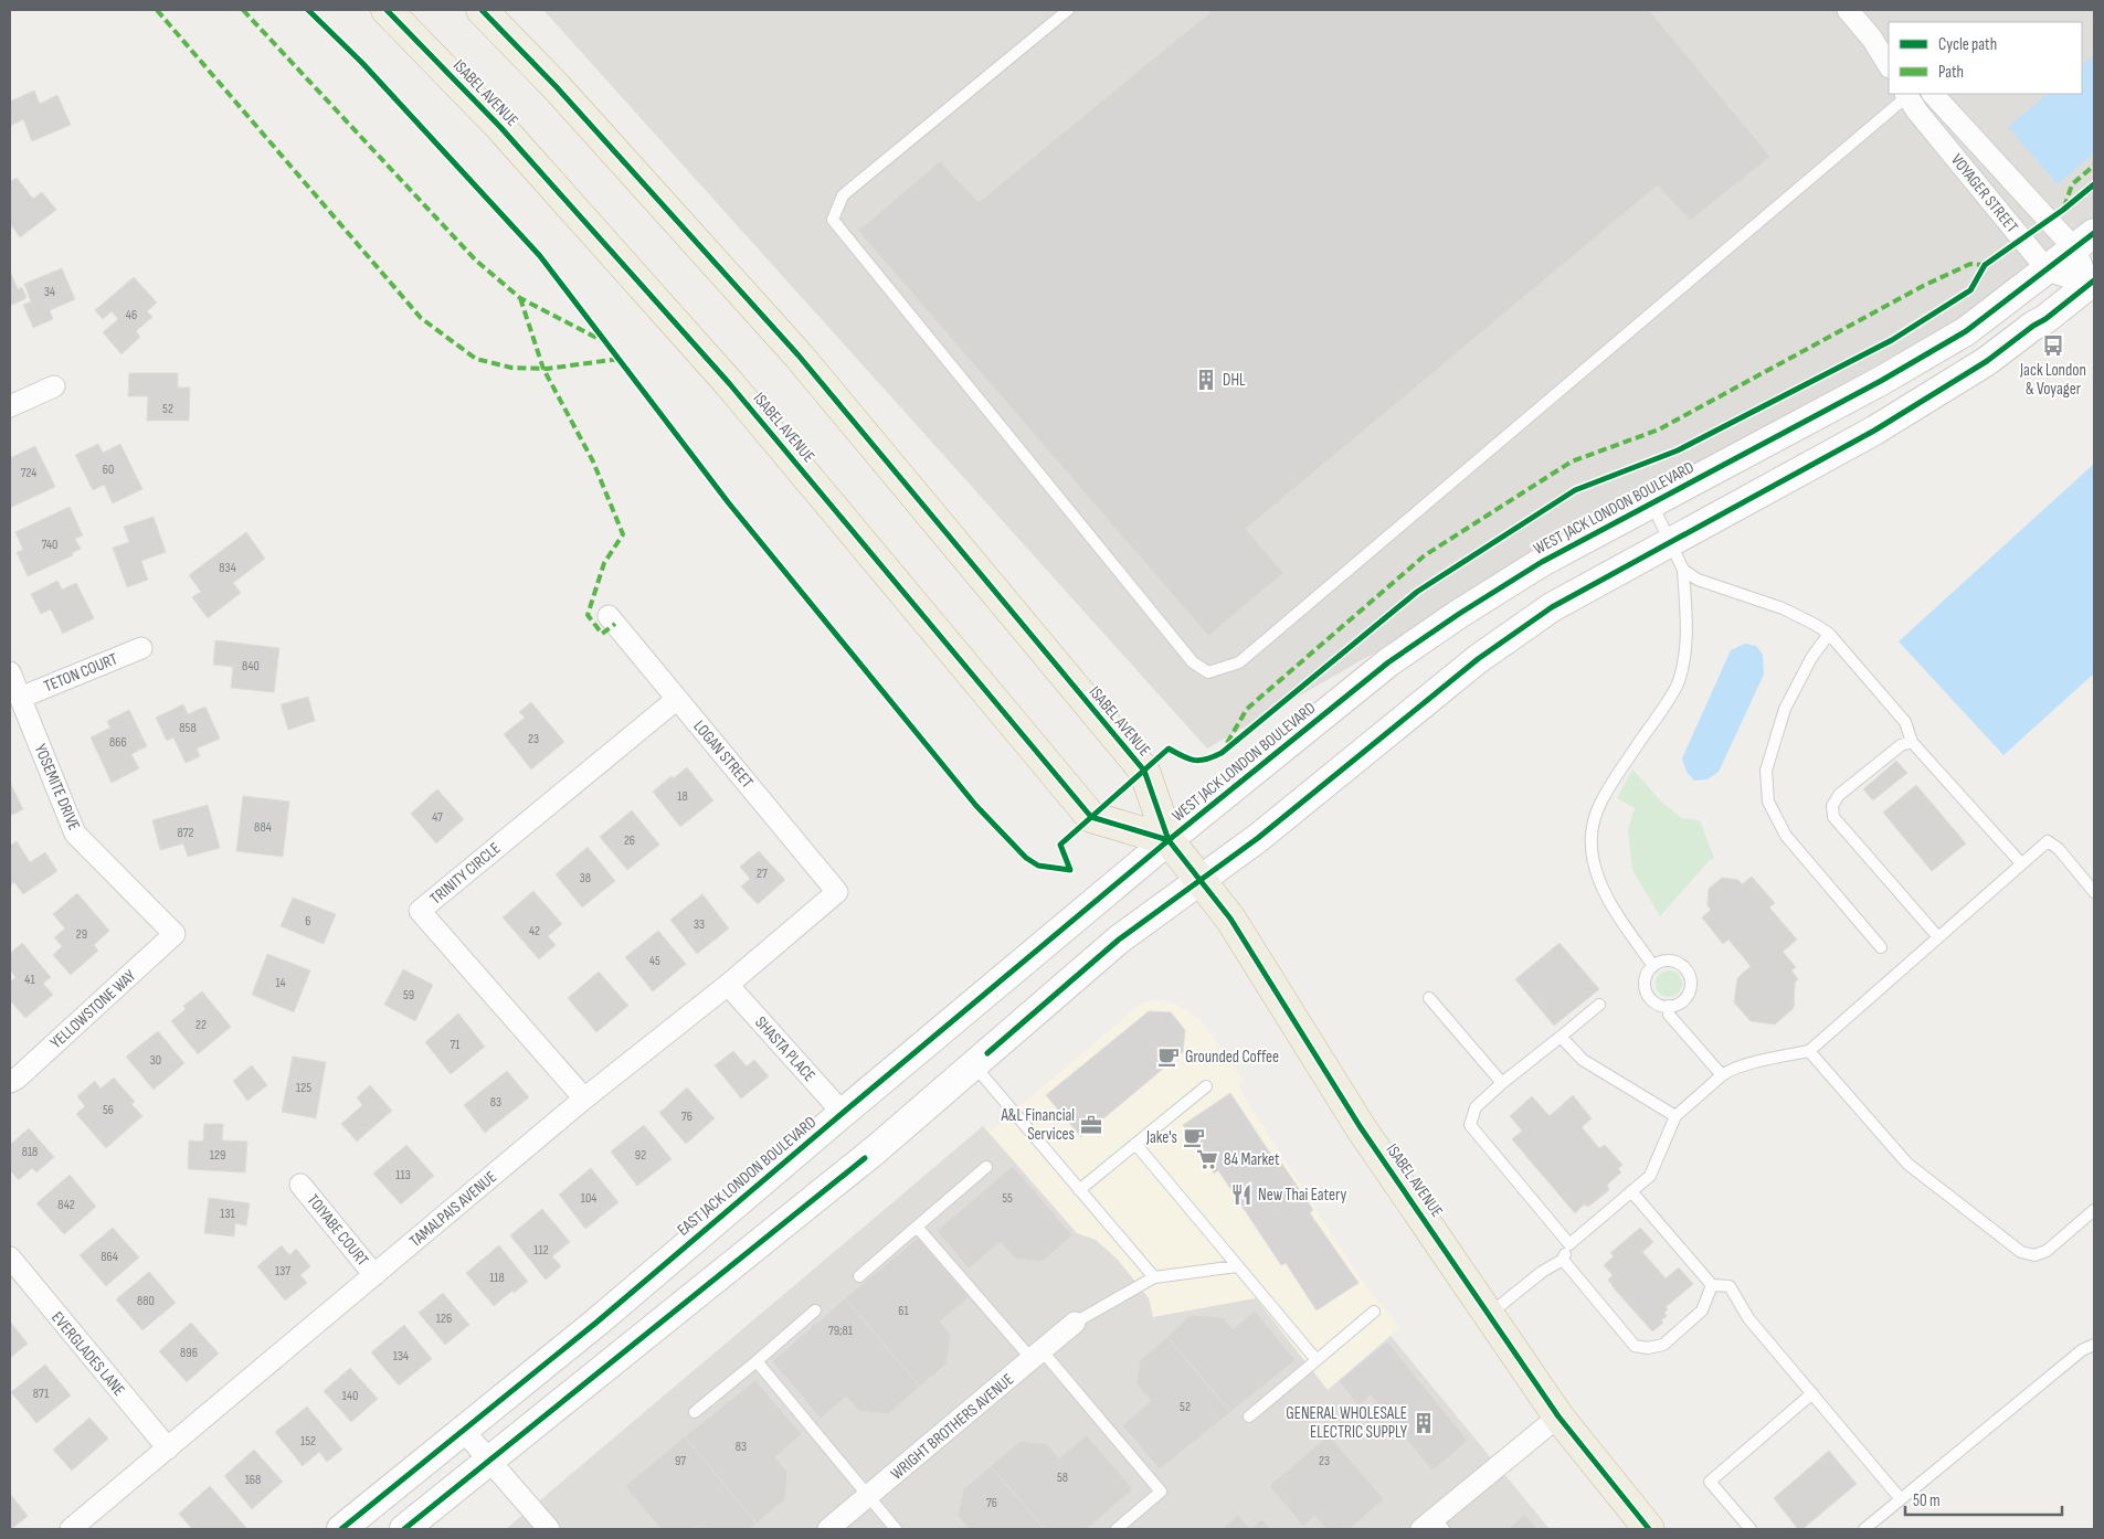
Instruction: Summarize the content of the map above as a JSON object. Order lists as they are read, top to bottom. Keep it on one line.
{"streets":{"highway":["ISABEL AVENUE"],"main road":["WEST JACK LONDON BOULEVARD","EAST JACK LONDON BOULEVARD"],"street":["VOYAGER STREET","TETON COURT","LOGAN STREET","YOSEMITE DRIVE","TRINITY CIRCLE","YELLOWSTONE WAY","SHASTA PLACE","TAMALPAIS AVENUE","TOIYABE COURT","EVERGLADES LANE","WRIGHT BROTHERS AVENUE"]},"crossings":[["ISABEL AVENUE","WEST JACK LONDON BOULEVARD"],["ISABEL AVENUE","EAST JACK LONDON BOULEVARD"],["VOYAGER STREET","WEST JACK LONDON BOULEVARD"],["WEST JACK LONDON BOULEVARD","EAST JACK LONDON BOULEVARD"],["TETON COURT","YOSEMITE DRIVE"],["LOGAN STREET","TRINITY CIRCLE"],["LOGAN STREET","TAMALPAIS AVENUE"],["YOSEMITE DRIVE","YELLOWSTONE WAY"],["TRINITY CIRCLE","TAMALPAIS AVENUE"],["SHASTA PLACE","EAST JACK LONDON BOULEVARD"],["SHASTA PLACE","TAMALPAIS AVENUE"],["TAMALPAIS AVENUE","TOIYABE COURT"],["TAMALPAIS AVENUE","EVERGLADES LANE"]],"places":{"bus stop":["Jack London & Voyager"],"building":["DHL","GENERAL WHOLESALE ELECTRIC SUPPLY"],"cafe":["Grounded Coffee","Jake's"],"office":["A&L Financial Services"],"supermarket":["84 Market"],"restaurant":["New Thai Eatery"]},"house_numbers":["34","46","52","60","724","740","834","840","858","23","866","18","47","884","872","26","27","38","6","33","42","29","45","41","14","59","22","71","30","125","83","56","76","818","129","92","113","104","55","842","131","112","864","137","118","880","61","126","79;81","896","134","871","140","52","152","83","97","23","58","168","76"],"legend":["Cycle path","Path"],"scale_bar":"50 m"}
